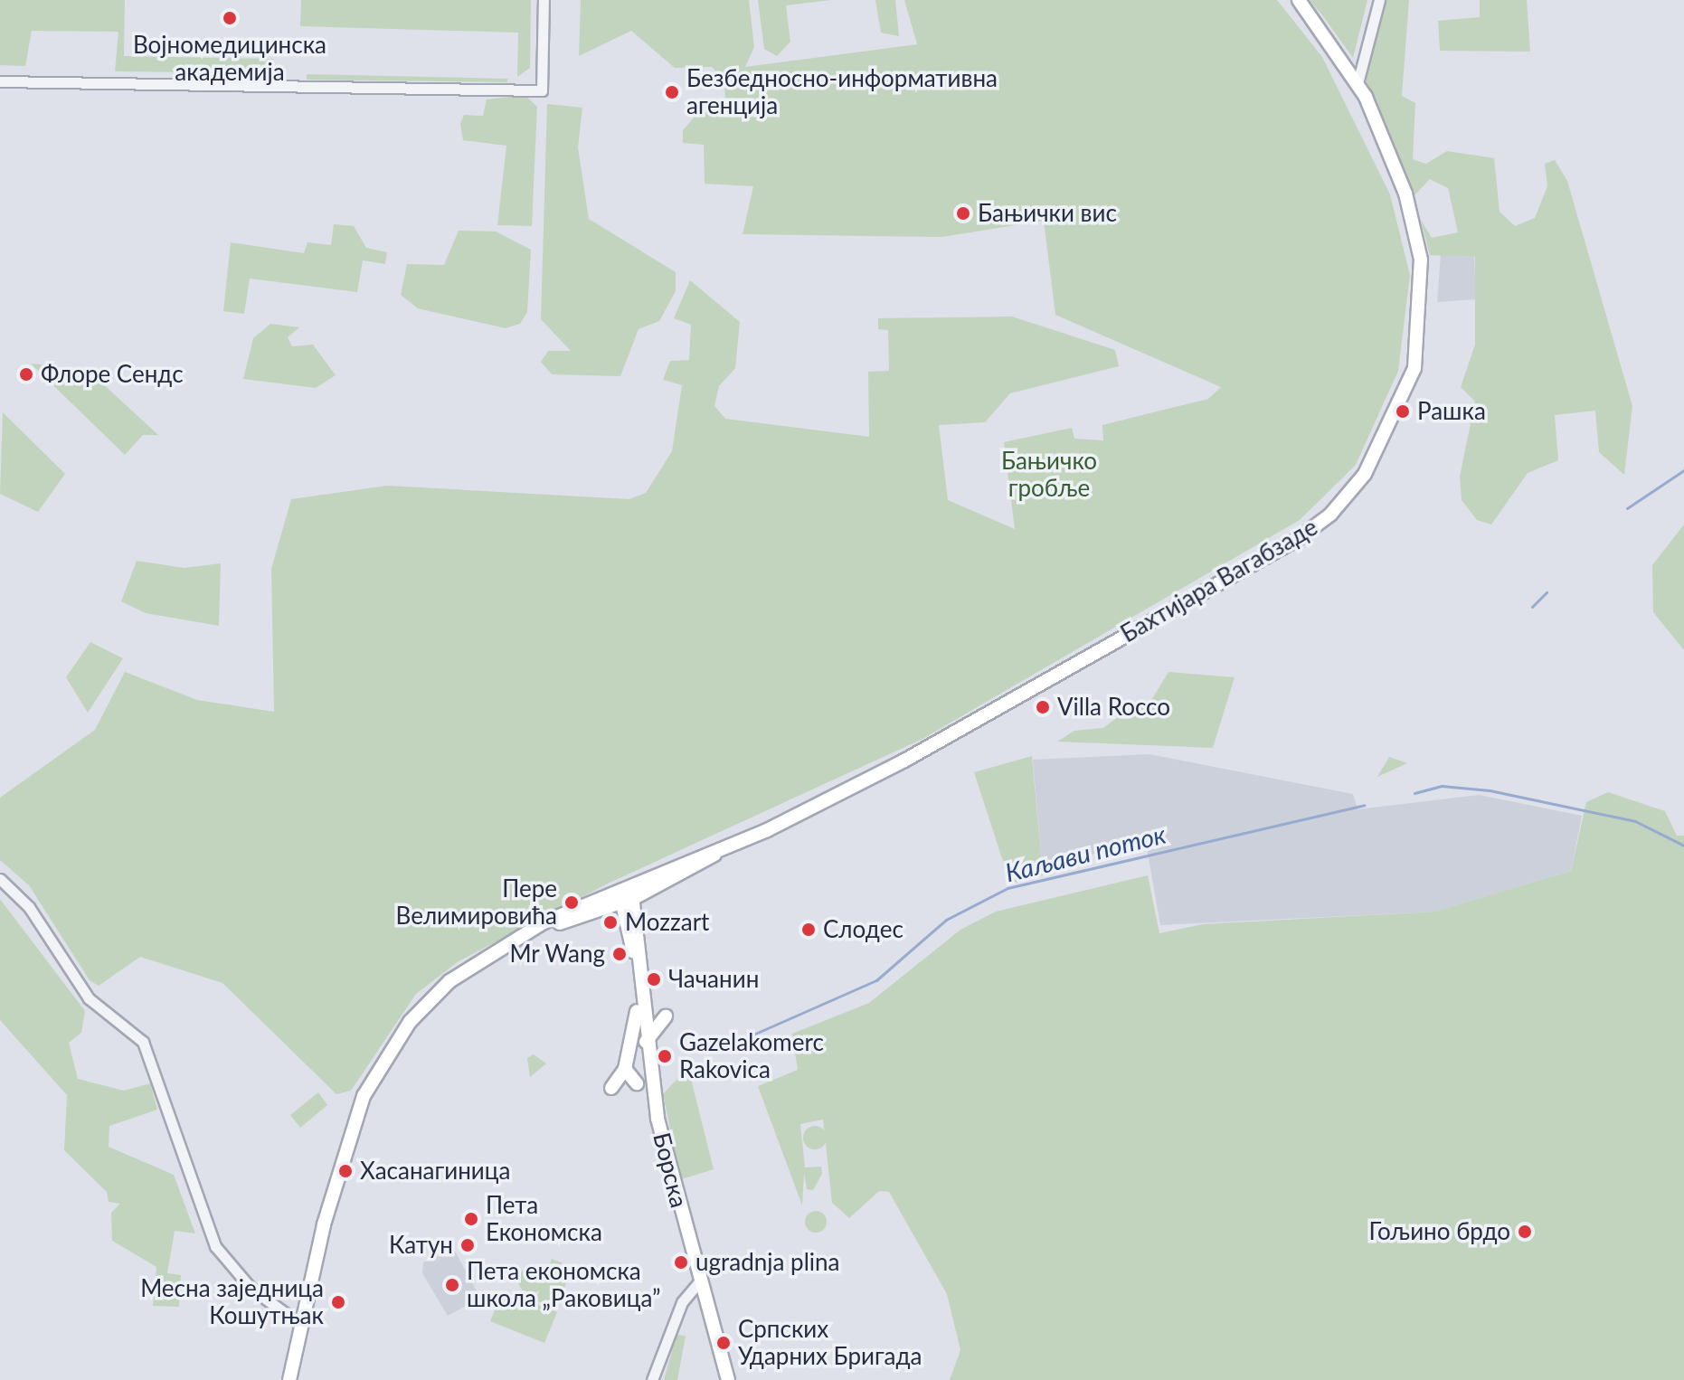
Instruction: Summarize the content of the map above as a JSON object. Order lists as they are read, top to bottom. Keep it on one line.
{"streets":{"main road":["Бахтијара Вагабзаде","Борска"]},"crossings":[["Бахтијара Вагабзаде","Борска"]],"water":["Каљави поток"],"parks":["Бањичко гробље"],"places":["Војномедицинска академија","Безбедносно-информативна агенција","Бањички вис","Флоре Сендс","Рашка","Villa Rocco","Пере Велимировића","Mozzart","Слодес","Mr Wang","Чачанин","Gazelakomerc Rakovica","Хасанагиница","Пета Економска","Гољино брдо","Катун","ugradnja plina","Пета економска школа „Раковица”","Месна заједница Кошутњак","Српских Ударних Бригада"]}
